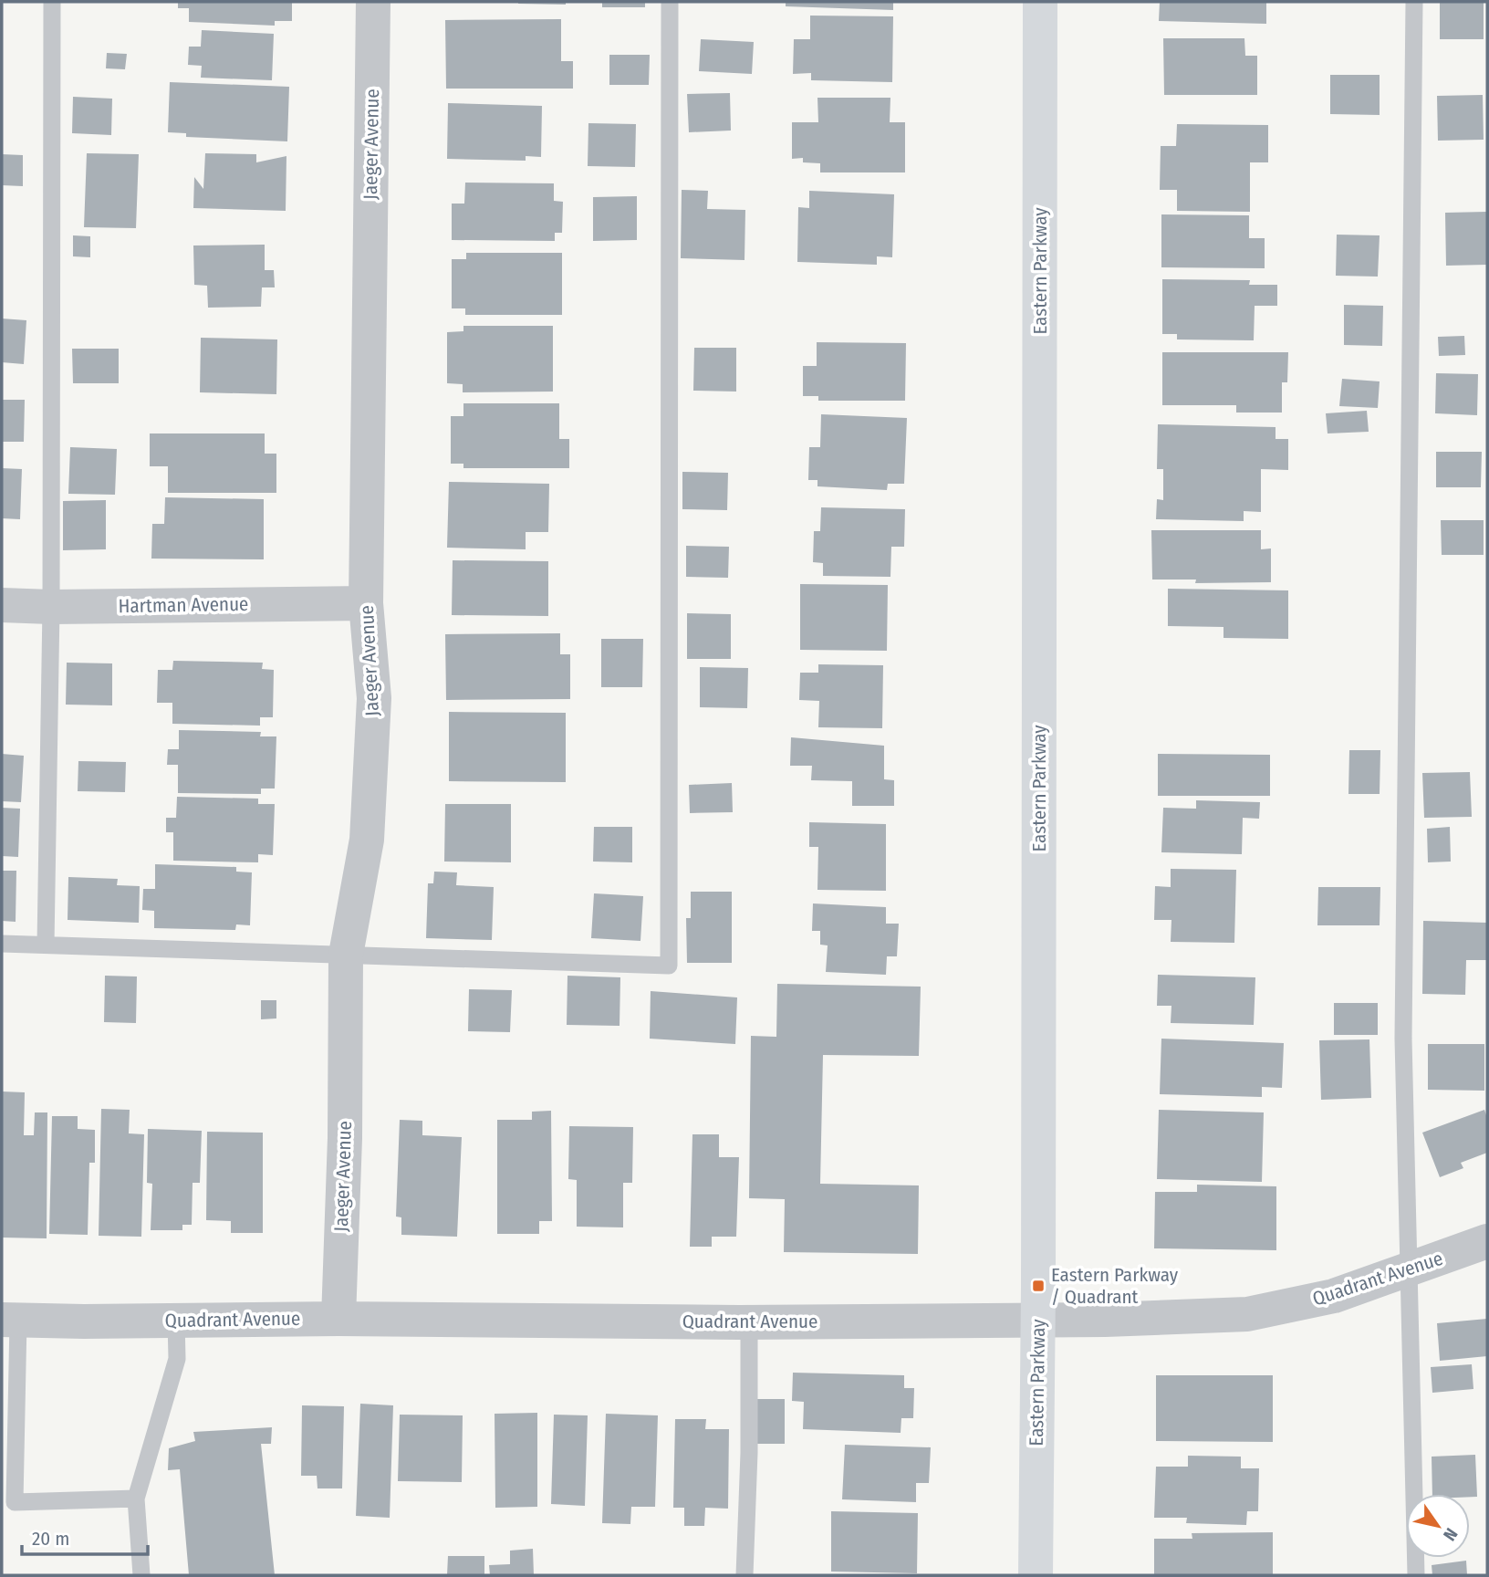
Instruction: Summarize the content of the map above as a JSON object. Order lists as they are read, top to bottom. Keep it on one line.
{"streets":{"main road":["Eastern Parkway"],"street":["Jaeger Avenue","Hartman Avenue","Quadrant Avenue"]},"crossings":[["Jaeger Avenue","Hartman Avenue"],["Jaeger Avenue","Quadrant Avenue"],["Eastern Parkway","Quadrant Avenue"]],"places":{"transit":["Eastern Parkway / Quadrant"]},"scale_bar":"20 m","north":"bottom right"}
